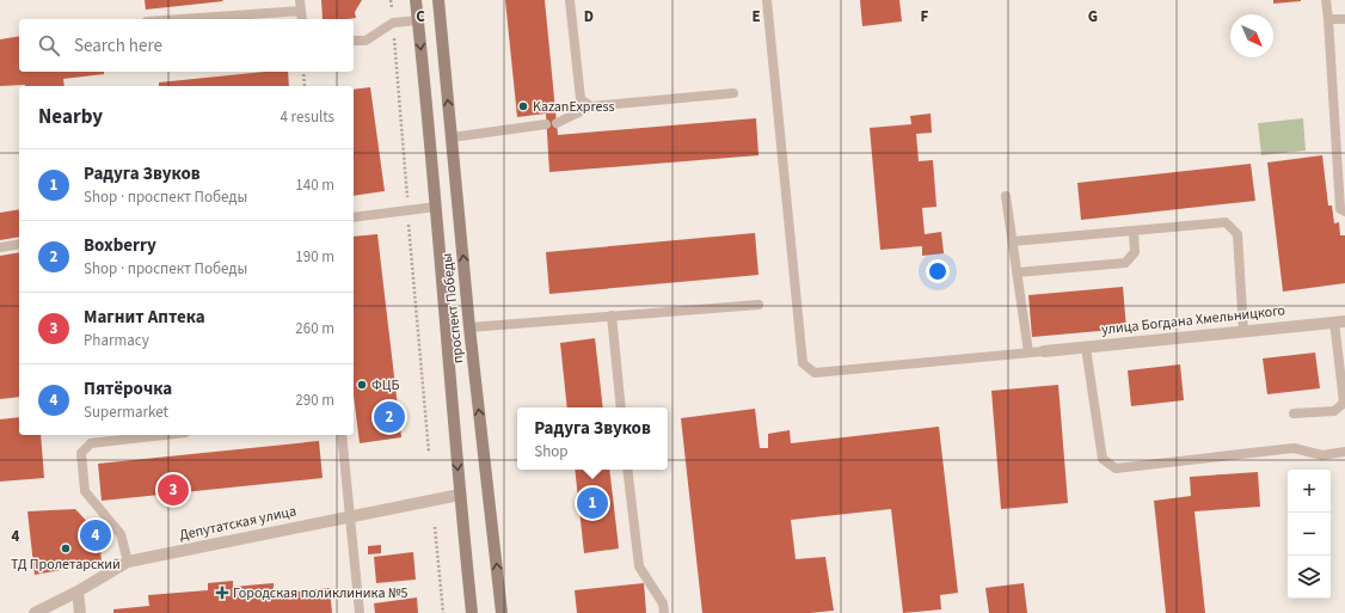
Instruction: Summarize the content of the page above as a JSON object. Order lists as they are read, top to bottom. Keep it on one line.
{"streets":{"main road":["проспект Победы"],"street":["улица Богдана Хмельницкого","Депутатская улица"]},"crossings":[["проспект Победы","Депутатская улица"]],"places":{"other":["KazanExpress","ФЦБ","ТД Пролетарский"],"health":["Городская поликлиника №5"]},"north":"bottom right","page":{"search":"Search here","heading":["Nearby","4 results"],"list":[{"mark":"1","name":"Радуга Звуков","note":"Shop · проспект Победы","value":"140 m"},{"mark":"2","name":"Boxberry","note":"Shop · проспект Победы","value":"190 m"},{"mark":"3","name":"Магнит Аптека","note":"Pharmacy","value":"260 m"},{"mark":"4","name":"Пятёрочка","note":"Supermarket","value":"290 m"}],"pins":["2","3","1","4"],"popup":["Радуга Звуков","Shop"],"map_buttons":["+","−"]},"grid":{"columns":["C","D","E","F","G"],"rows":["4"]}}
